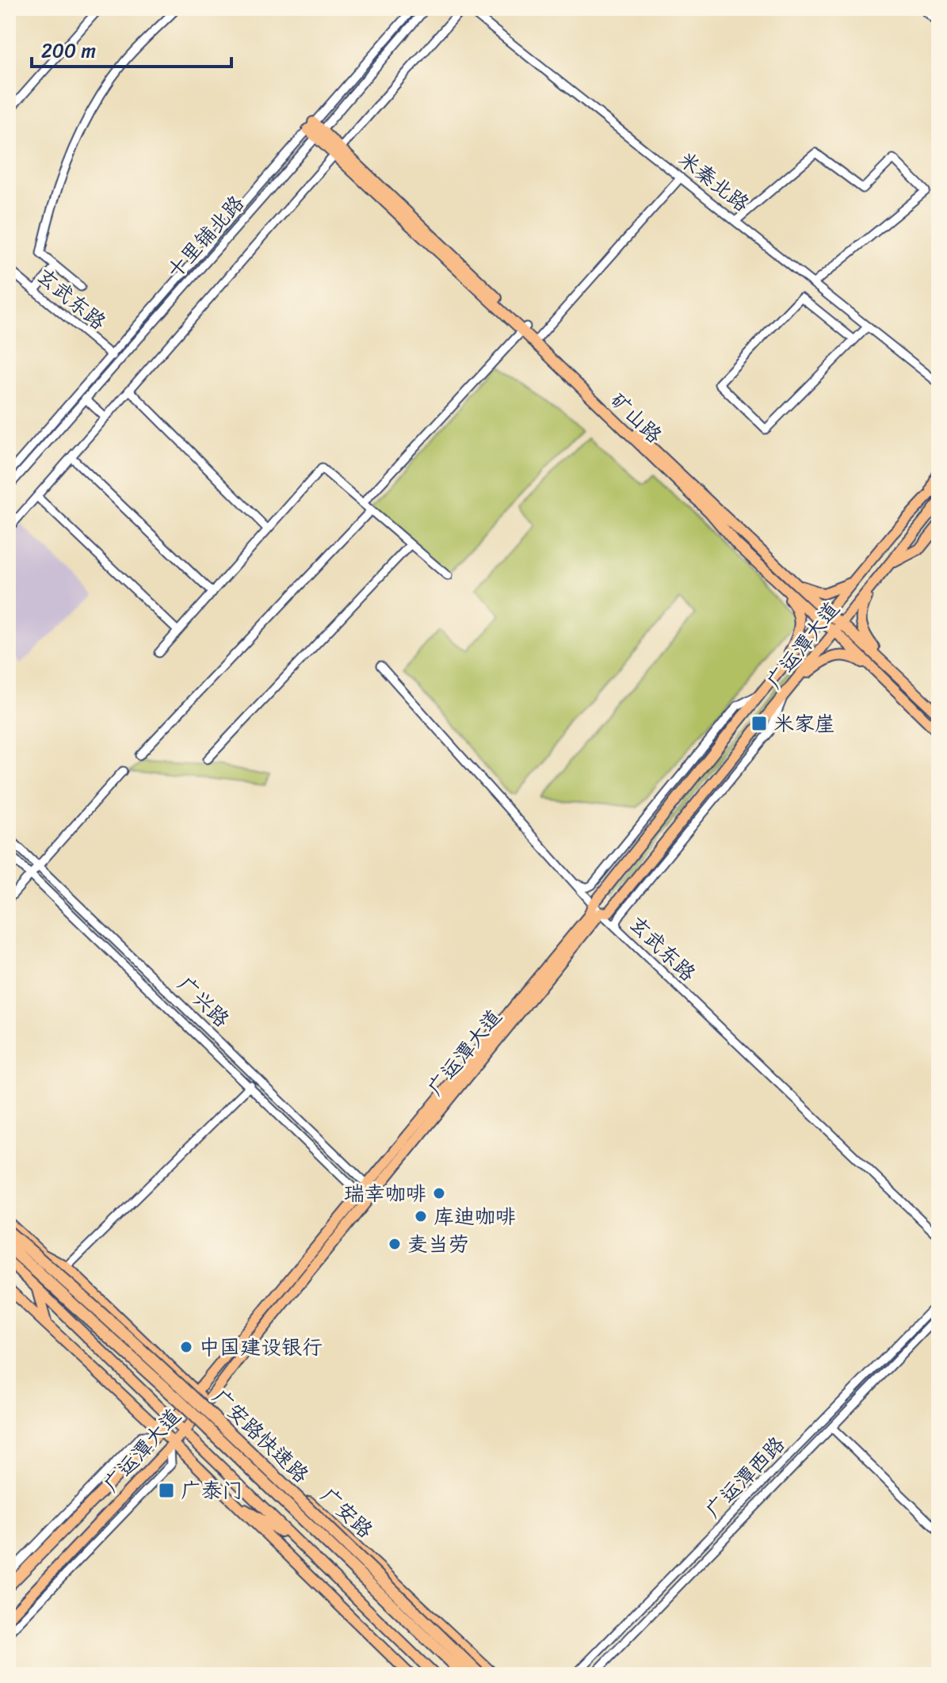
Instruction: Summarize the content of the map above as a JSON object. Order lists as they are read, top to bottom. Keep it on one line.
{"streets":{"highway":["广安路快速路"],"main road":["矿山路","广运潭大道","广安路"],"street":["米秦北路","十里铺北路","玄武东路","广兴路","广运潭西路"]},"crossings":[["十里铺北路","玄武东路"],["十里铺北路","矿山路"],["玄武东路","广运潭大道"],["矿山路","广运潭大道"],["广运潭大道","广兴路"],["广运潭大道","广安路"]],"places":{"transit":["米家崖","广泰门"],"other":["瑞幸咖啡","库迪咖啡","麦当劳","中国建设银行"]},"scale_bar":"200 m"}
